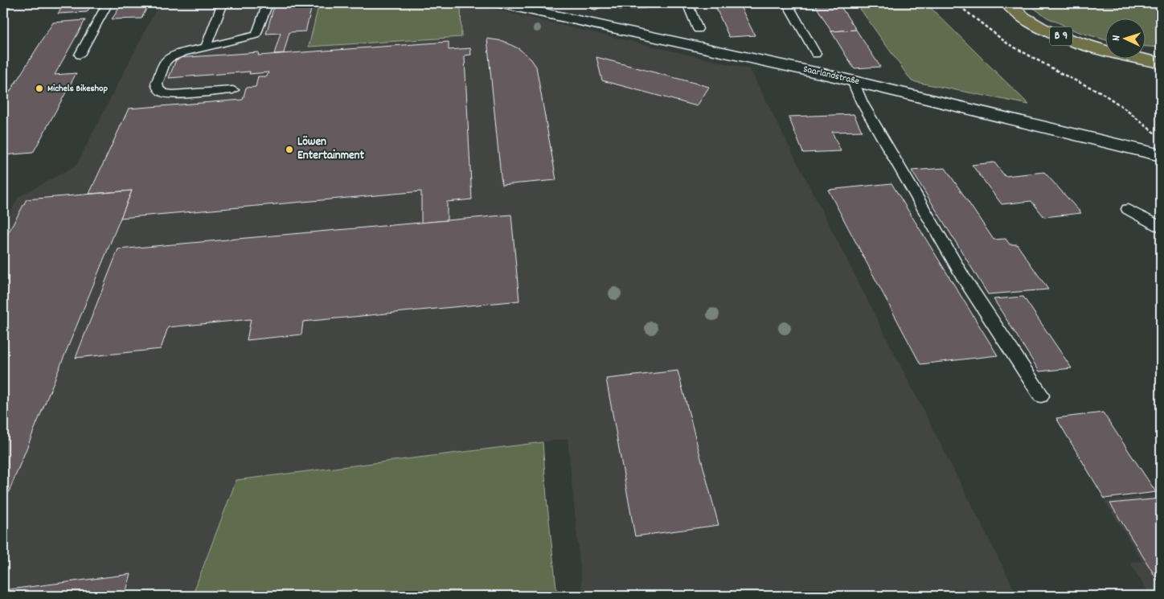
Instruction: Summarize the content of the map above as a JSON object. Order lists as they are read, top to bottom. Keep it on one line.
{"streets":{"highway":["B 9"],"main road":["Saarlandstraße"]},"places":["Michels Bikeshop","Löwen Entertainment"],"north":"left"}
